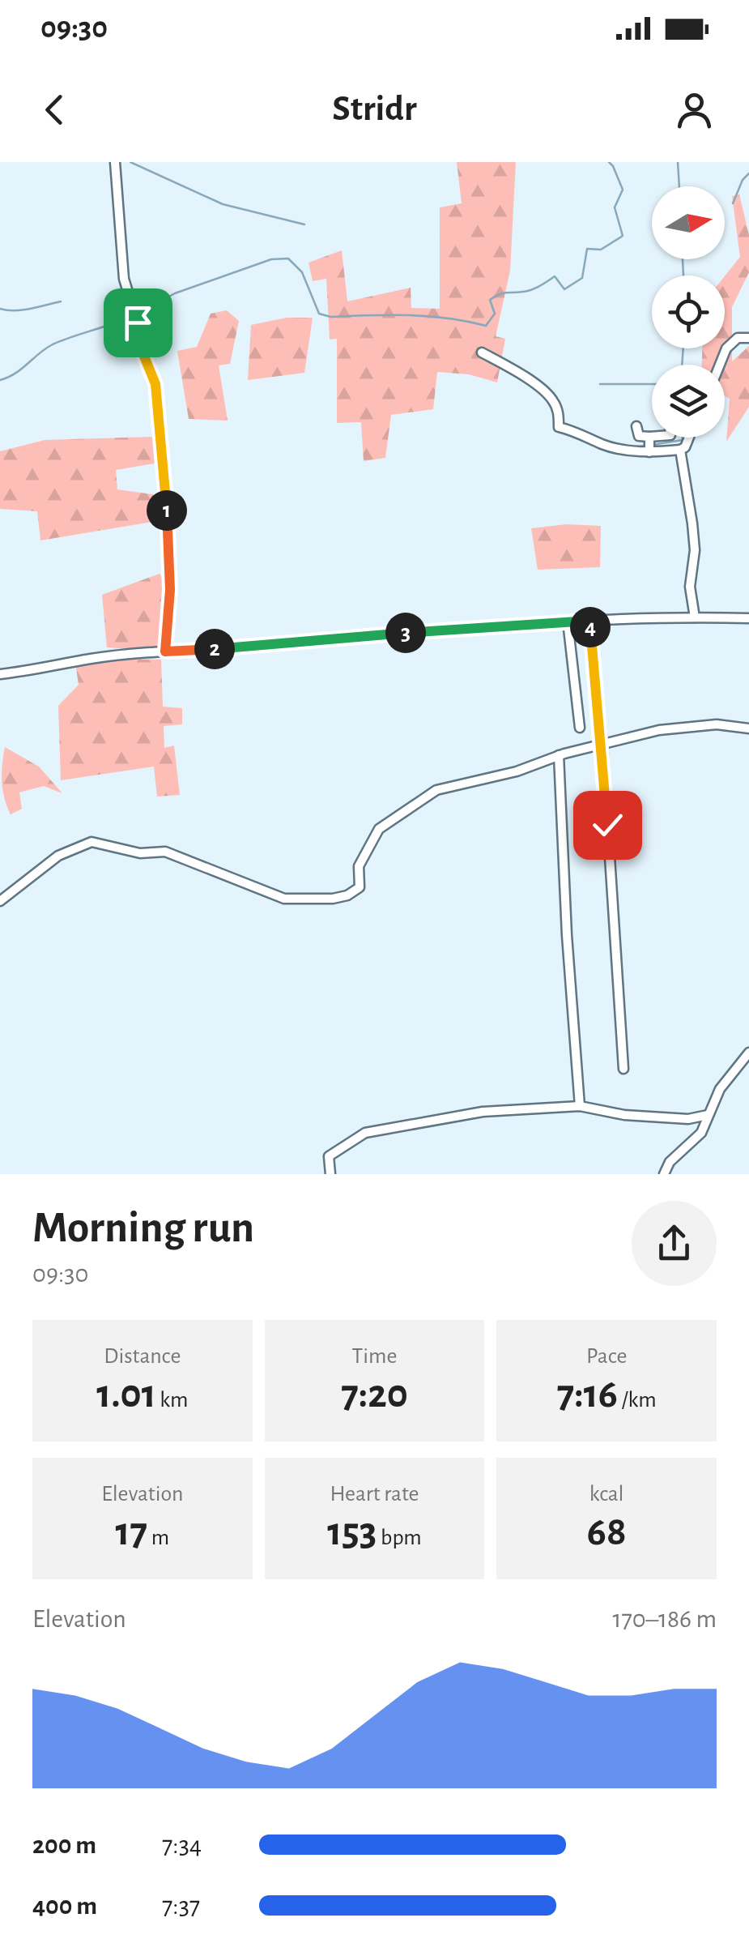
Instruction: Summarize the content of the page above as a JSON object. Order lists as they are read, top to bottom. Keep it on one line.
{"north":"right","page":{"status":"09:30","header":"Stridr","pins":["1","4","3","2"],"heading":["Morning run","09:30"],"stats":[["Distance","1.01 km"],["Time","7:20"],["Pace","7:16 /km"],["Elevation","17 m"],["Heart rate","153 bpm"],["kcal","68"]],"chart":["Elevation","170–186 m"],"list":[{"name":"200 m","note":"7:34"},{"name":"400 m","note":"7:37"}]}}
